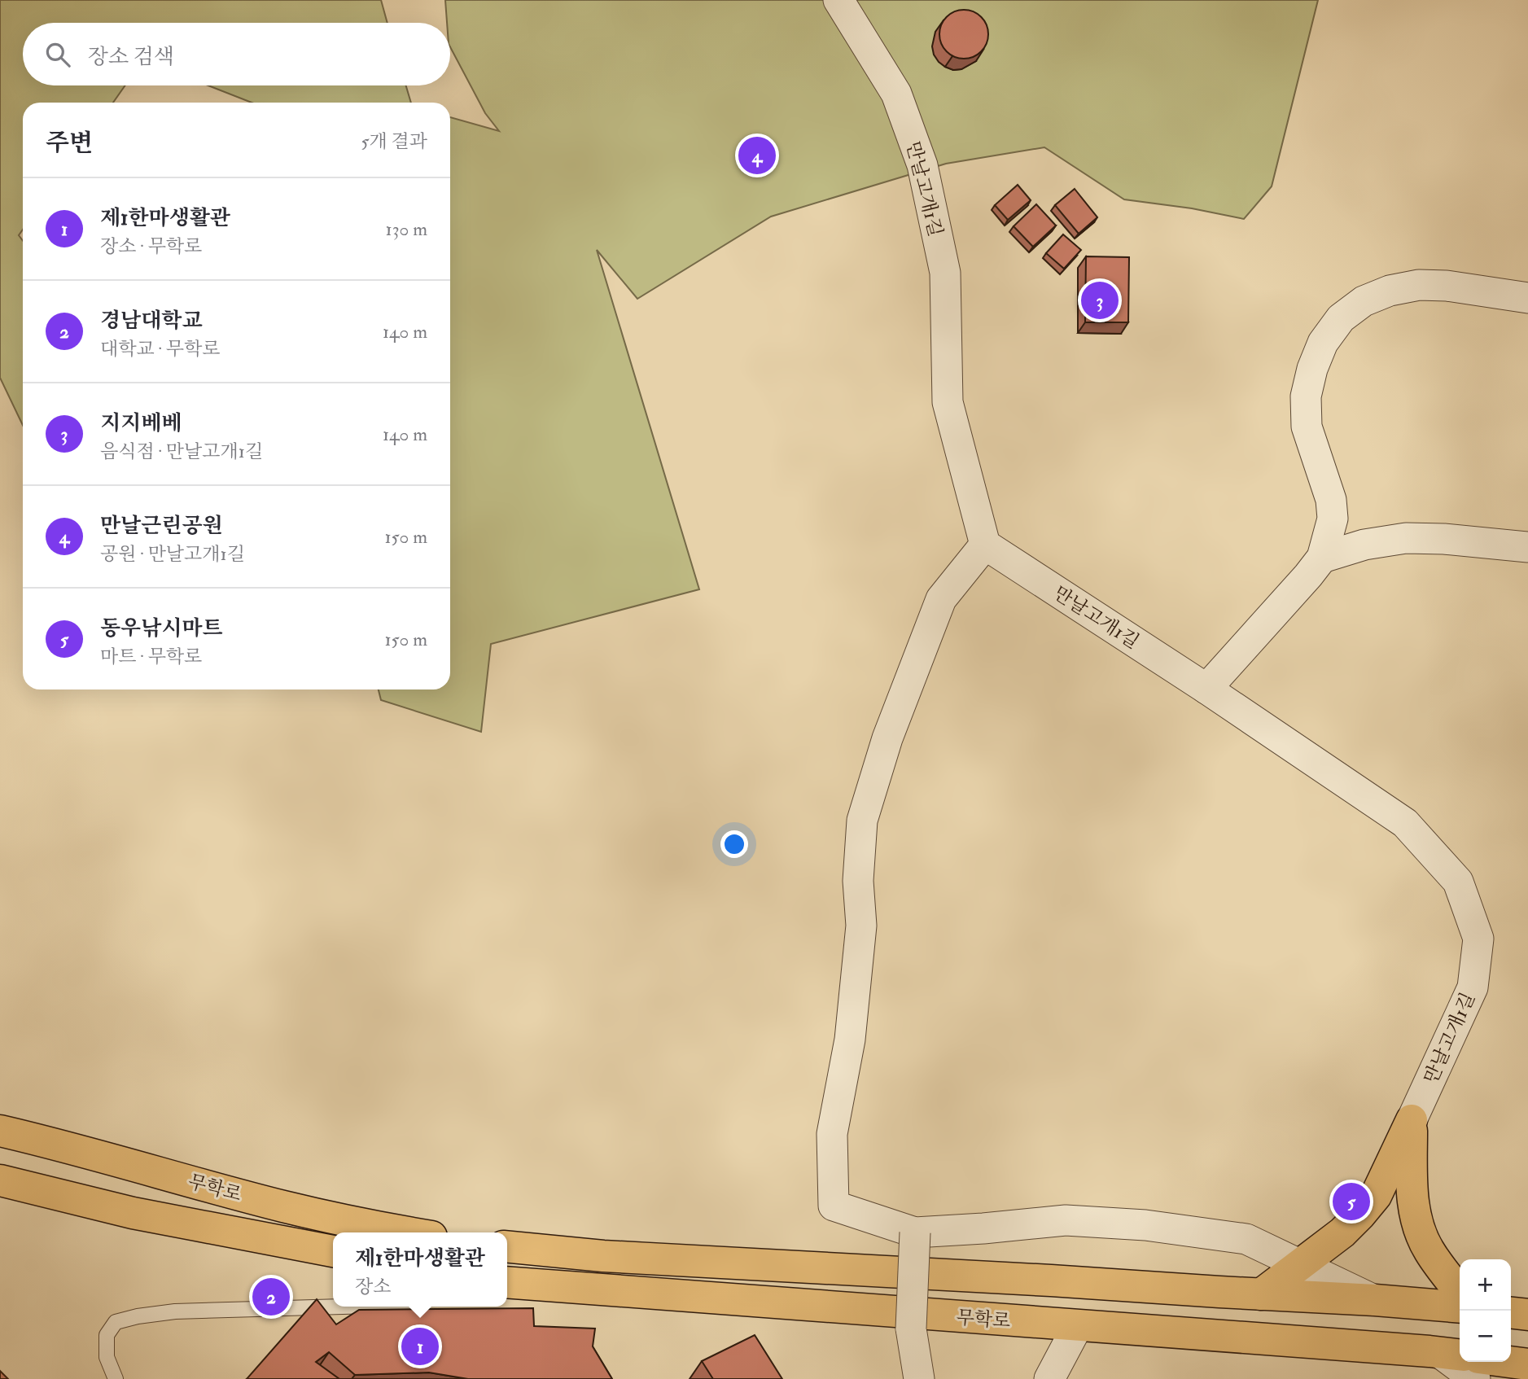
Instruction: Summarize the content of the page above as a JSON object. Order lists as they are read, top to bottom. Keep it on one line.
{"streets":{"main road":["무학로"],"street":["만날고개1길"]},"page":{"search":"장소 검색","heading":["주변","5개 결과"],"pins":["4","3","5","2","1"],"list":[{"mark":"1","name":"제1한마생활관","note":"장소 · 무학로","value":"130 m"},{"mark":"2","name":"경남대학교","note":"대학교 · 무학로","value":"140 m"},{"mark":"3","name":"지지베베","note":"음식점 · 만날고개1길","value":"140 m"},{"mark":"4","name":"만날근린공원","note":"공원 · 만날고개1길","value":"150 m"},{"mark":"5","name":"동우낚시마트","note":"마트 · 무학로","value":"150 m"}],"popup":["제1한마생활관","장소"],"map_buttons":["+","−"]}}
